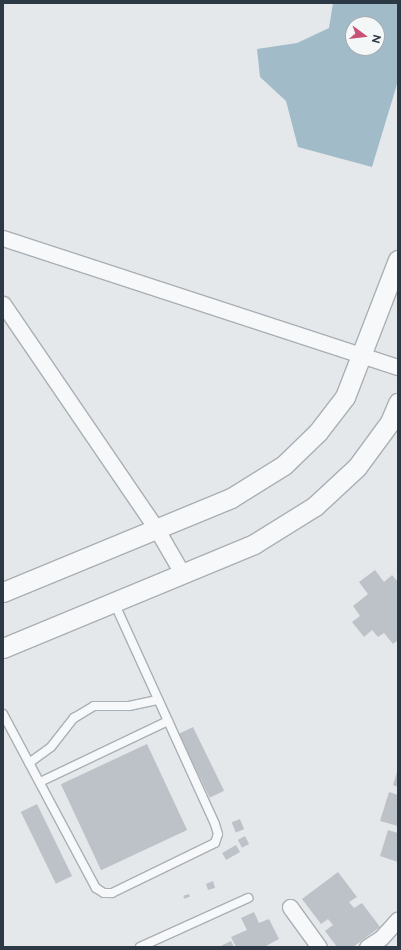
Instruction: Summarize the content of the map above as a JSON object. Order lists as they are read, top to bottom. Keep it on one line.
{"north":"right"}
